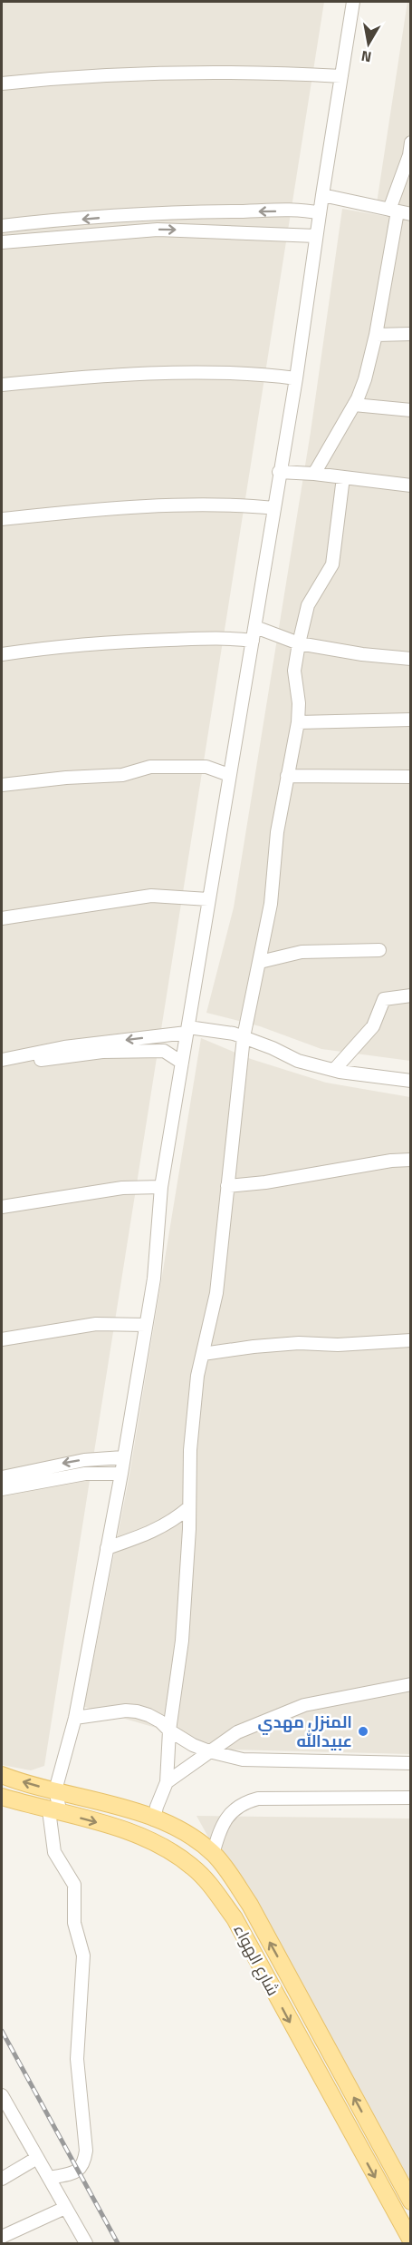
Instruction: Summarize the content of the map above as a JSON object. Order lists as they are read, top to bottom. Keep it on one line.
{"streets":{"main road":["شارع الهواء"]},"places":["المنزل مهدي عبيدالله"],"north":"bottom"}
